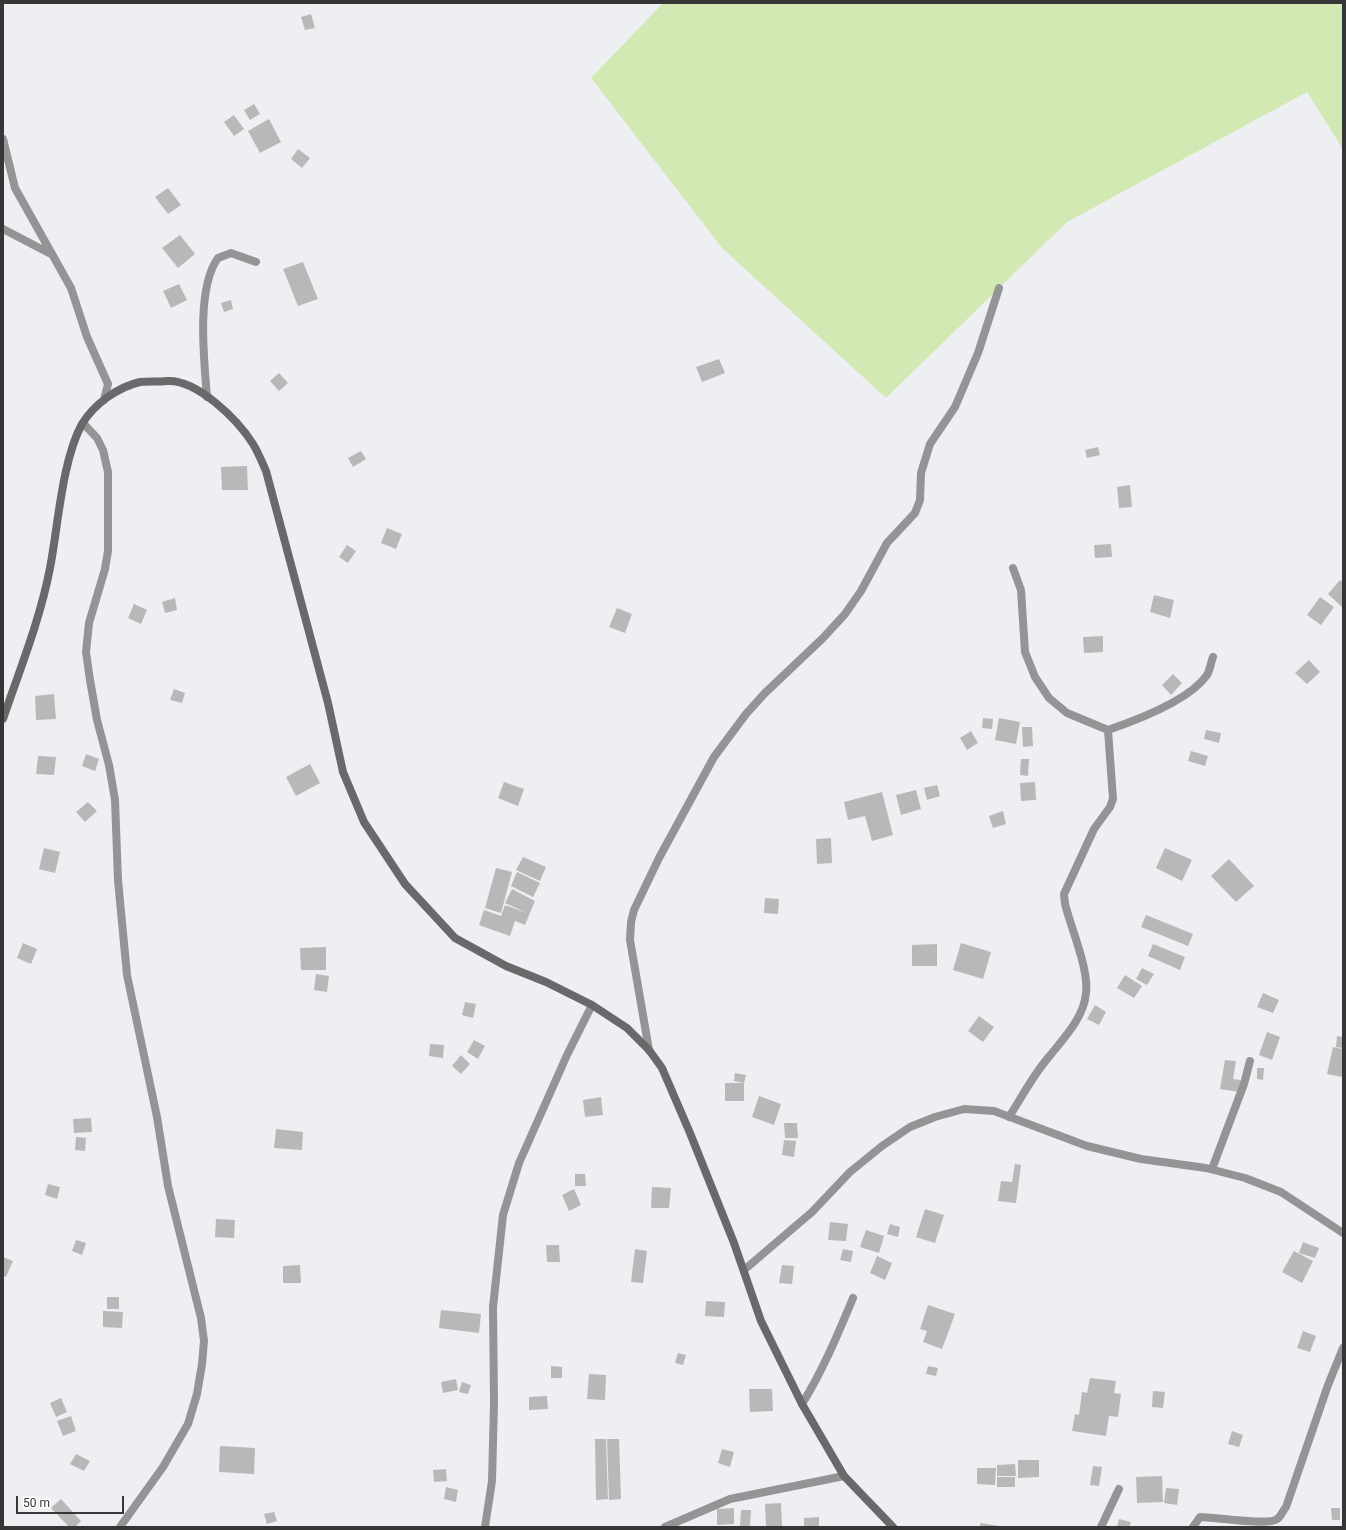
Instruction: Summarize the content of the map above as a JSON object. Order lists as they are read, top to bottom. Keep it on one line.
{"scale_bar":"50 m"}
